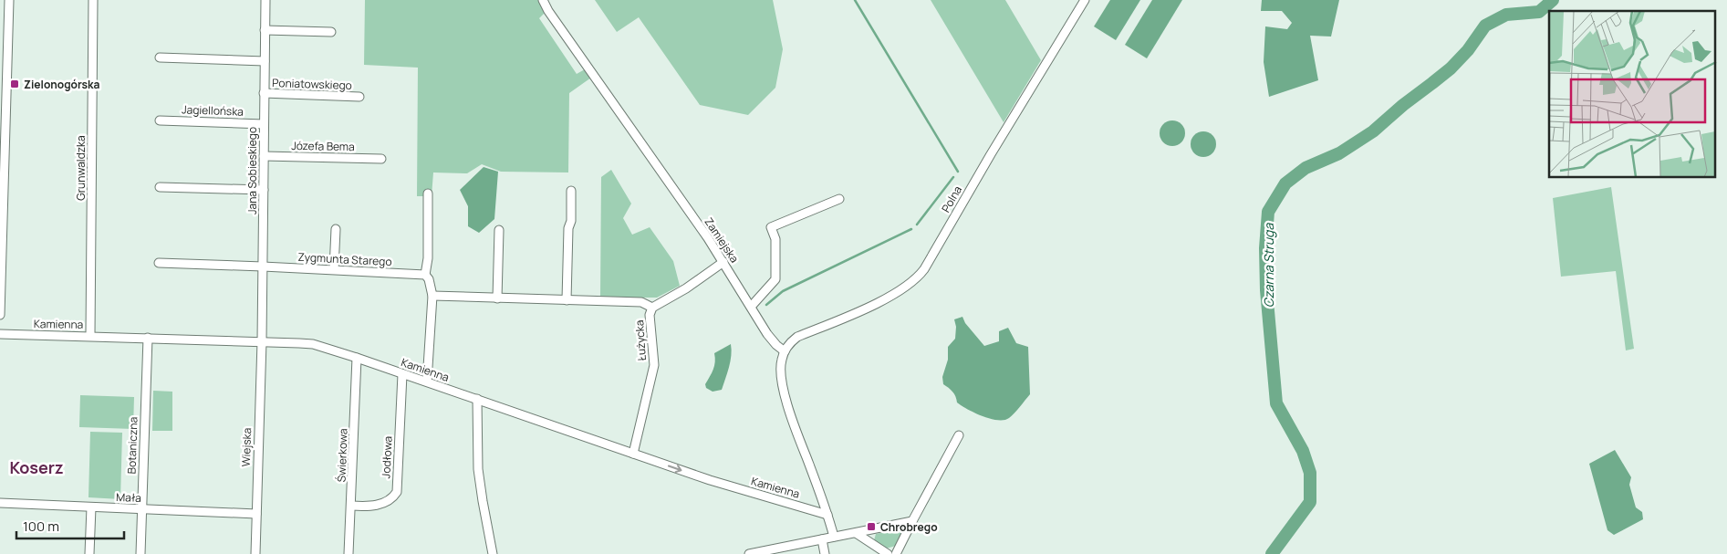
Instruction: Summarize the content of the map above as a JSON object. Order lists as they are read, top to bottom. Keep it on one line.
{"streets":{"street":["Poniatowskiego","Jagiellońska","Józefa Bema","Grunwaldzka","Jana Sobieskiego","Polna","Zamiejska","Zygmunta Starego","Kamienna","Łużycka","Botaniczna","Wiejska","Świerkowa","Jodłowa","Mała"]},"crossings":[["Poniatowskiego","Jana Sobieskiego"],["Jagiellońska","Jana Sobieskiego"],["Józefa Bema","Jana Sobieskiego"],["Grunwaldzka","Kamienna"],["Jana Sobieskiego","Zygmunta Starego"],["Jana Sobieskiego","Kamienna"],["Jana Sobieskiego","Wiejska"],["Polna","Zamiejska"],["Zamiejska","Łużycka"],["Kamienna","Łużycka"],["Kamienna","Botaniczna"],["Kamienna","Wiejska"],["Kamienna","Świerkowa"],["Kamienna","Jodłowa"],["Botaniczna","Mała"],["Wiejska","Mała"],["Świerkowa","Jodłowa"]],"districts":["Koserz"],"water":["Czarna Struga"],"places":{"transit":["Zielonogórska","Chrobrego"]},"scale_bar":"100 m"}
